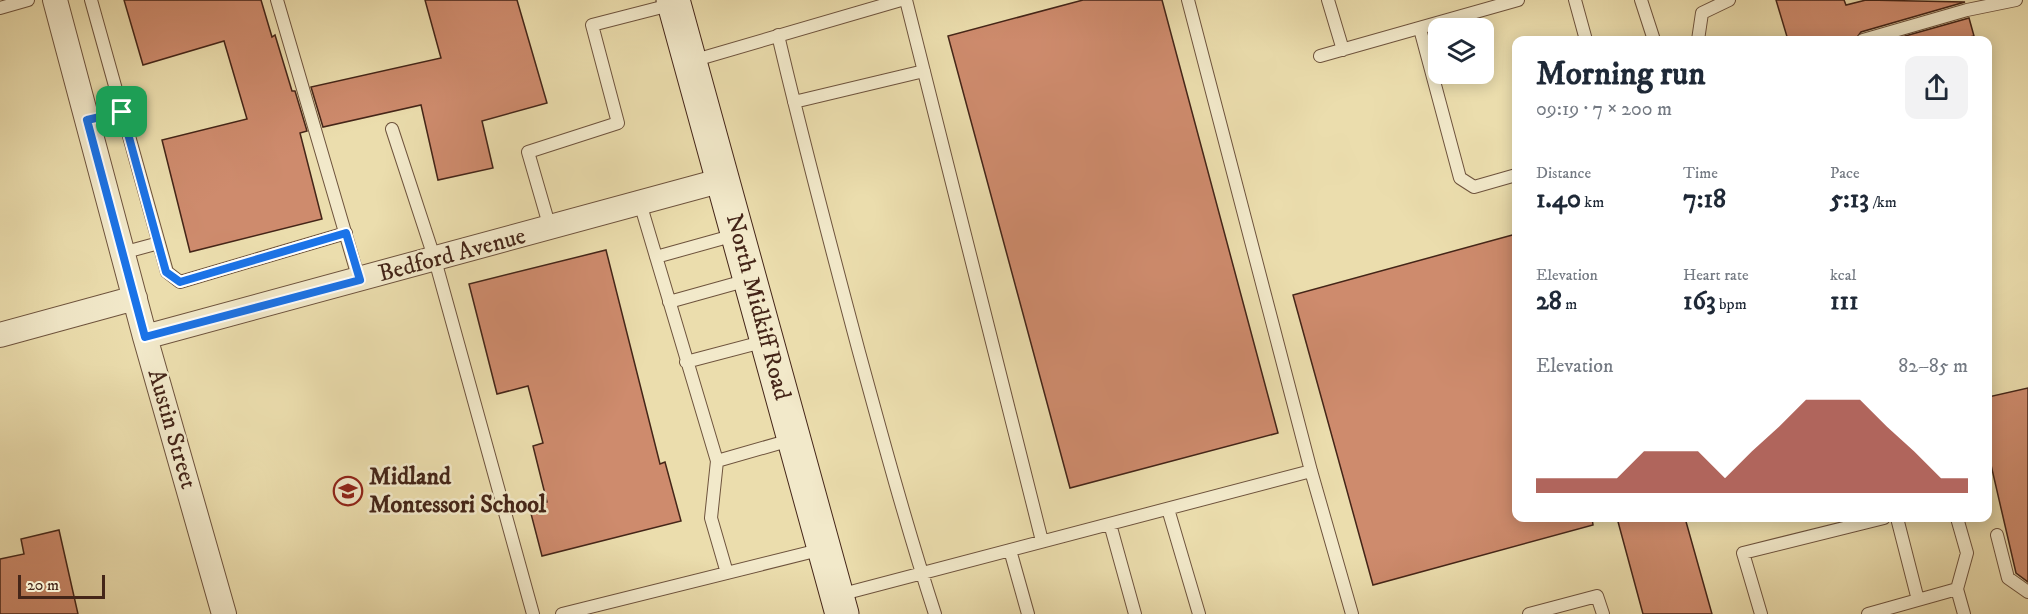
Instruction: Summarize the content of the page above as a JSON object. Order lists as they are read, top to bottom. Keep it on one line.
{"streets":{"main road":["North Midkiff Road"],"street":["Bedford Avenue","Austin Street"]},"crossings":[["Bedford Avenue","North Midkiff Road"],["Bedford Avenue","Austin Street"]],"places":{"school or university":["Midland Montessori School"]},"scale_bar":"20 m","page":{"heading":["Morning run","09:19 · 7 × 200 m"],"stats":[["Distance","1.40 km"],["Time","7:18"],["Pace","5:13 /km"],["Elevation","28 m"],["Heart rate","163 bpm"],["kcal","111"]],"chart":["Elevation","82–85 m"],"scale":"20 m"}}
